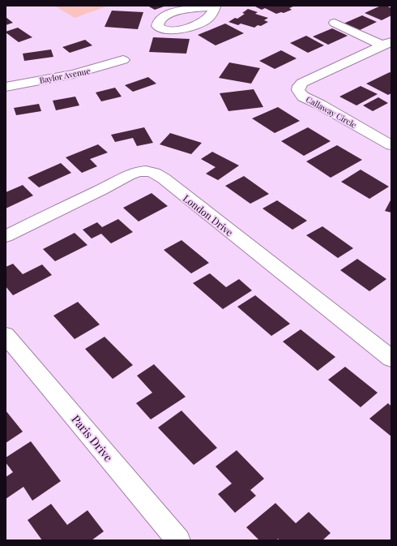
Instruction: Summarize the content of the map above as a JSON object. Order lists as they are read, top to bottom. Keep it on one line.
{"streets":{"street":["Baylor Avenue","Callaway Circle","London Drive","Paris Drive"]}}
